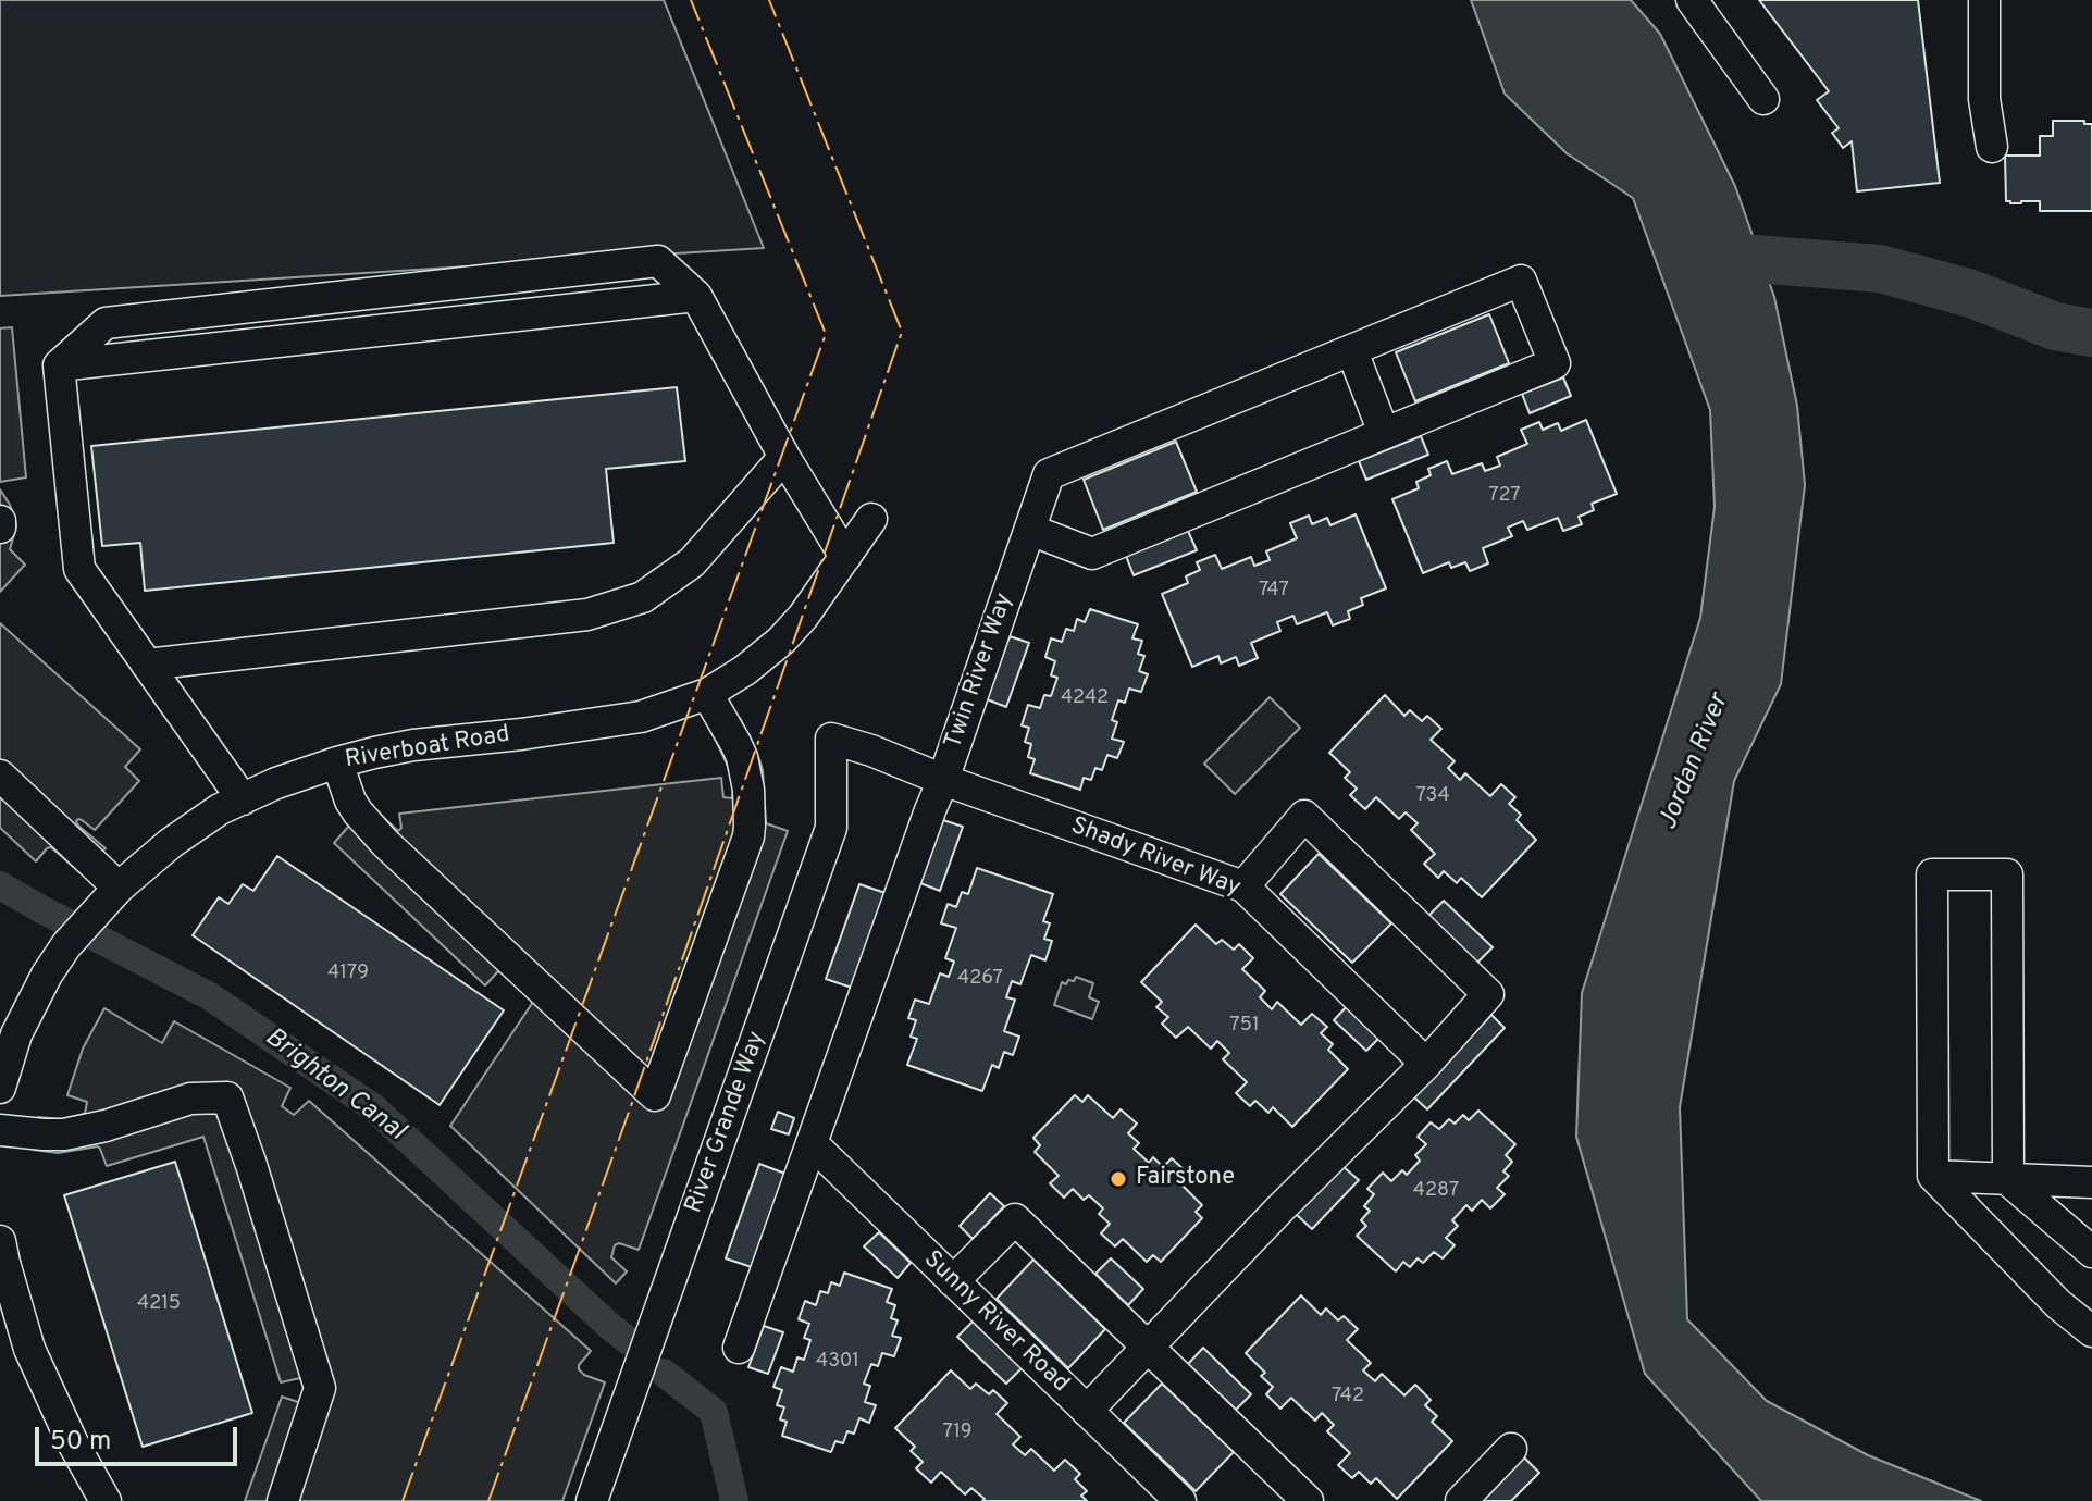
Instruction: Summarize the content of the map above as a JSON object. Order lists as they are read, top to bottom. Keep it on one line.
{"streets":{"street":["Twin River Way","Riverboat Road","Shady River Way","River Grande Way","Sunny River Road"]},"crossings":[["Twin River Way","Shady River Way"],["Twin River Way","Sunny River Road"],["Shady River Way","River Grande Way"]],"water":["Jordan River","Brighton Canal"],"places":["Fairstone"],"house_numbers":["727","747","4242","734","4179","4267","751","4287","4215","4301","742","719"],"scale_bar":"50 m"}
